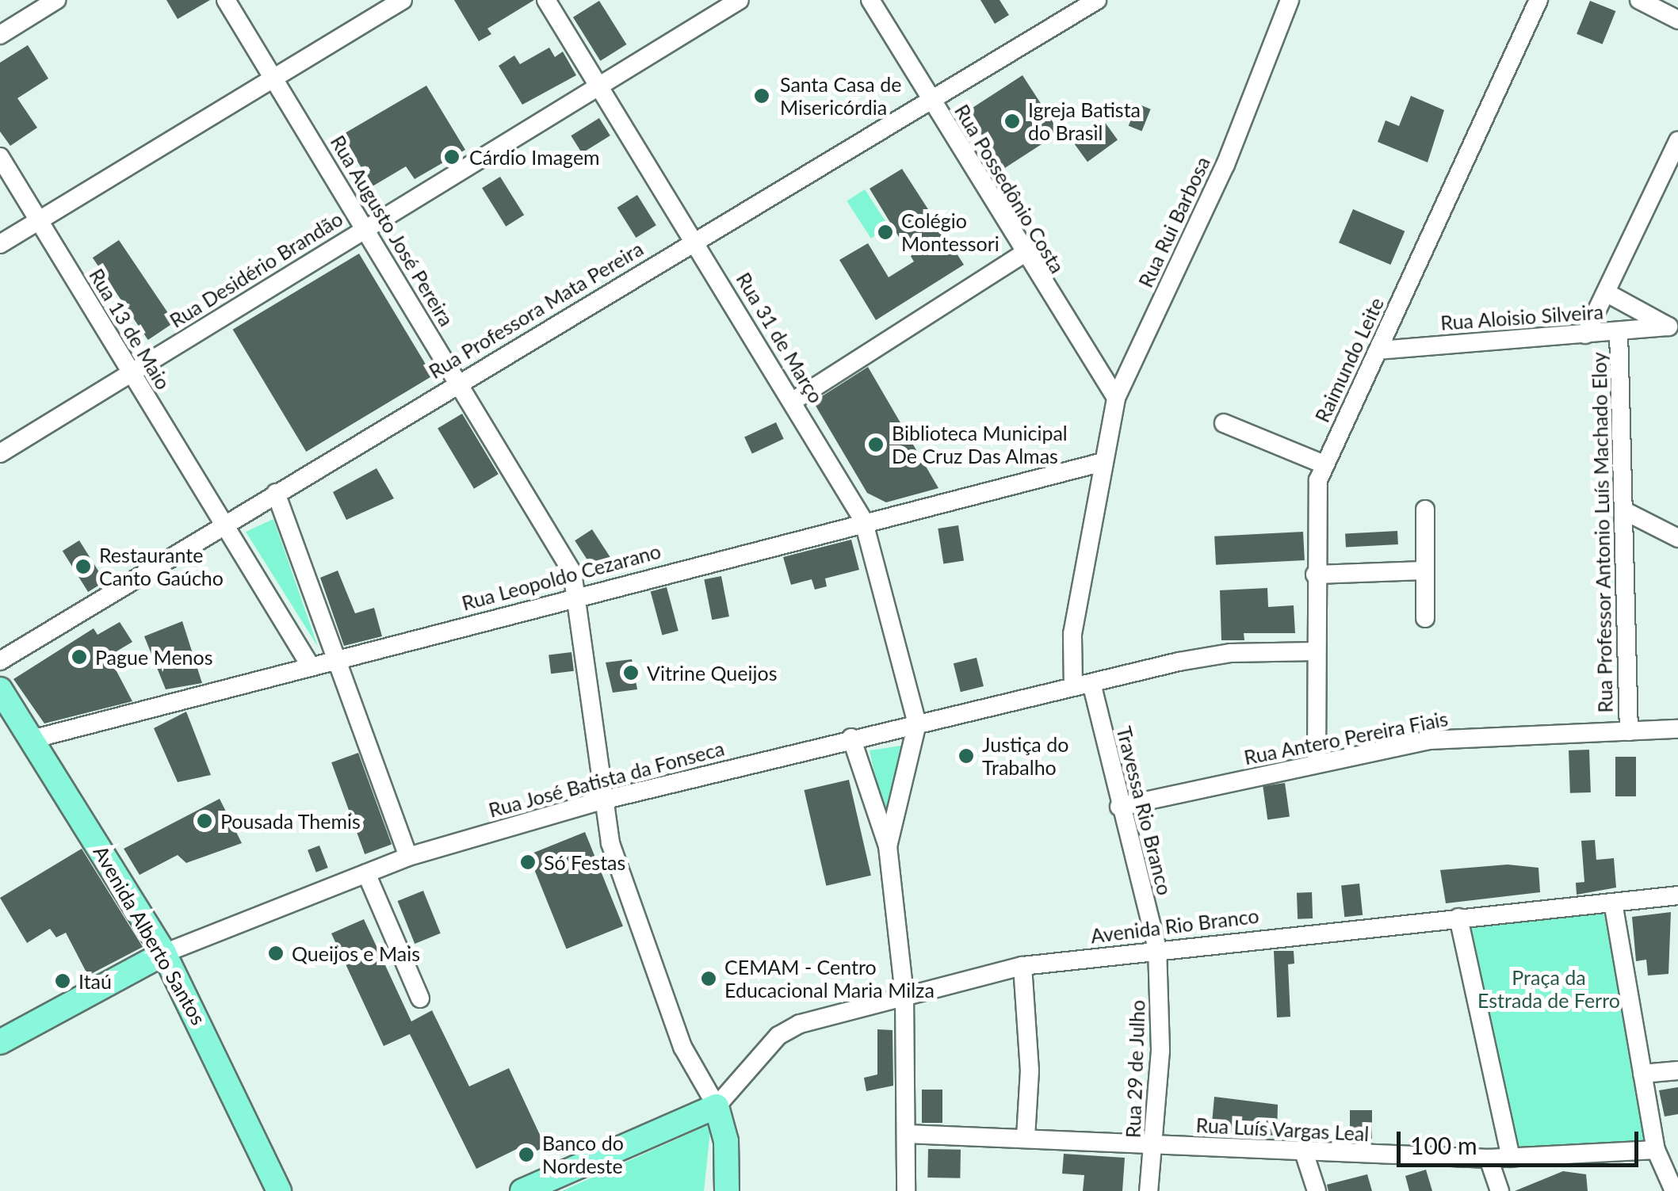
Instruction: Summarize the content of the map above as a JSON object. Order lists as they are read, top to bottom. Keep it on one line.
{"streets":{"main road":["Avenida Alberto Santos"],"street":["Rua Possedônio Costa","Rua Rui Barbosa","Rua Augusto José Pereira","Rua Desidério Brandão","Rua Professora Mata Pereira","Rua Aloisio Silveira","Rua 13 de Maio","Rua 31 de Março","Raimundo Leite","Rua Professor Antonio Luís Machado Eloy","Rua Leopoldo Cezarano","Rua Antero Pereira Fiais","Rua José Batista da Fonseca","Travessa Rio Branco","Avenida Rio Branco","Rua 29 de Julho","Rua Luís Vargas Leal"]},"crossings":[["Rua Possedônio Costa","Rua Rui Barbosa"],["Rua Possedônio Costa","Rua Professora Mata Pereira"],["Rua Rui Barbosa","Rua Leopoldo Cezarano"],["Rua Rui Barbosa","Travessa Rio Branco"],["Rua Augusto José Pereira","Rua Desidério Brandão"],["Rua Augusto José Pereira","Rua Professora Mata Pereira"],["Rua Augusto José Pereira","Rua Leopoldo Cezarano"],["Rua Augusto José Pereira","Rua José Batista da Fonseca"],["Rua Augusto José Pereira","Avenida Rio Branco"],["Rua Desidério Brandão","Rua 13 de Maio"],["Rua Desidério Brandão","Rua 31 de Março"],["Rua Professora Mata Pereira","Rua 13 de Maio"],["Rua Professora Mata Pereira","Rua 31 de Março"],["Rua Aloisio Silveira","Raimundo Leite"],["Rua Aloisio Silveira","Rua Professor Antonio Luís Machado Eloy"],["Rua 13 de Maio","Rua Leopoldo Cezarano"],["Rua 31 de Março","Rua Leopoldo Cezarano"],["Rua 31 de Março","Rua José Batista da Fonseca"],["Raimundo Leite","Rua Antero Pereira Fiais"],["Raimundo Leite","Rua José Batista da Fonseca"],["Rua Professor Antonio Luís Machado Eloy","Rua Antero Pereira Fiais"],["Rua Leopoldo Cezarano","Travessa Rio Branco"],["Rua Leopoldo Cezarano","Avenida Alberto Santos"],["Rua Antero Pereira Fiais","Travessa Rio Branco"],["Rua José Batista da Fonseca","Travessa Rio Branco"],["Rua José Batista da Fonseca","Avenida Alberto Santos"],["Travessa Rio Branco","Avenida Rio Branco"],["Travessa Rio Branco","Rua 29 de Julho"],["Avenida Rio Branco","Rua 29 de Julho"],["Rua 29 de Julho","Rua Luís Vargas Leal"]],"parks":["Praça da Estrada de Ferro"],"places":["Santa Casa de Misericórdia","Igreja Batista do Brasil","Cárdio Imagem","Colégio Montessori","Biblioteca Municipal De Cruz Das Almas","Restaurante Canto Gaúcho","Pague Menos","Vitrine Queijos","Justiça do Trabalho","Pousada Themis","Só Festas","Queijos e Mais","CEMAM - Centro Educacional Maria Milza","Itaú","Banco do Nordeste"],"scale_bar":"100 m"}
